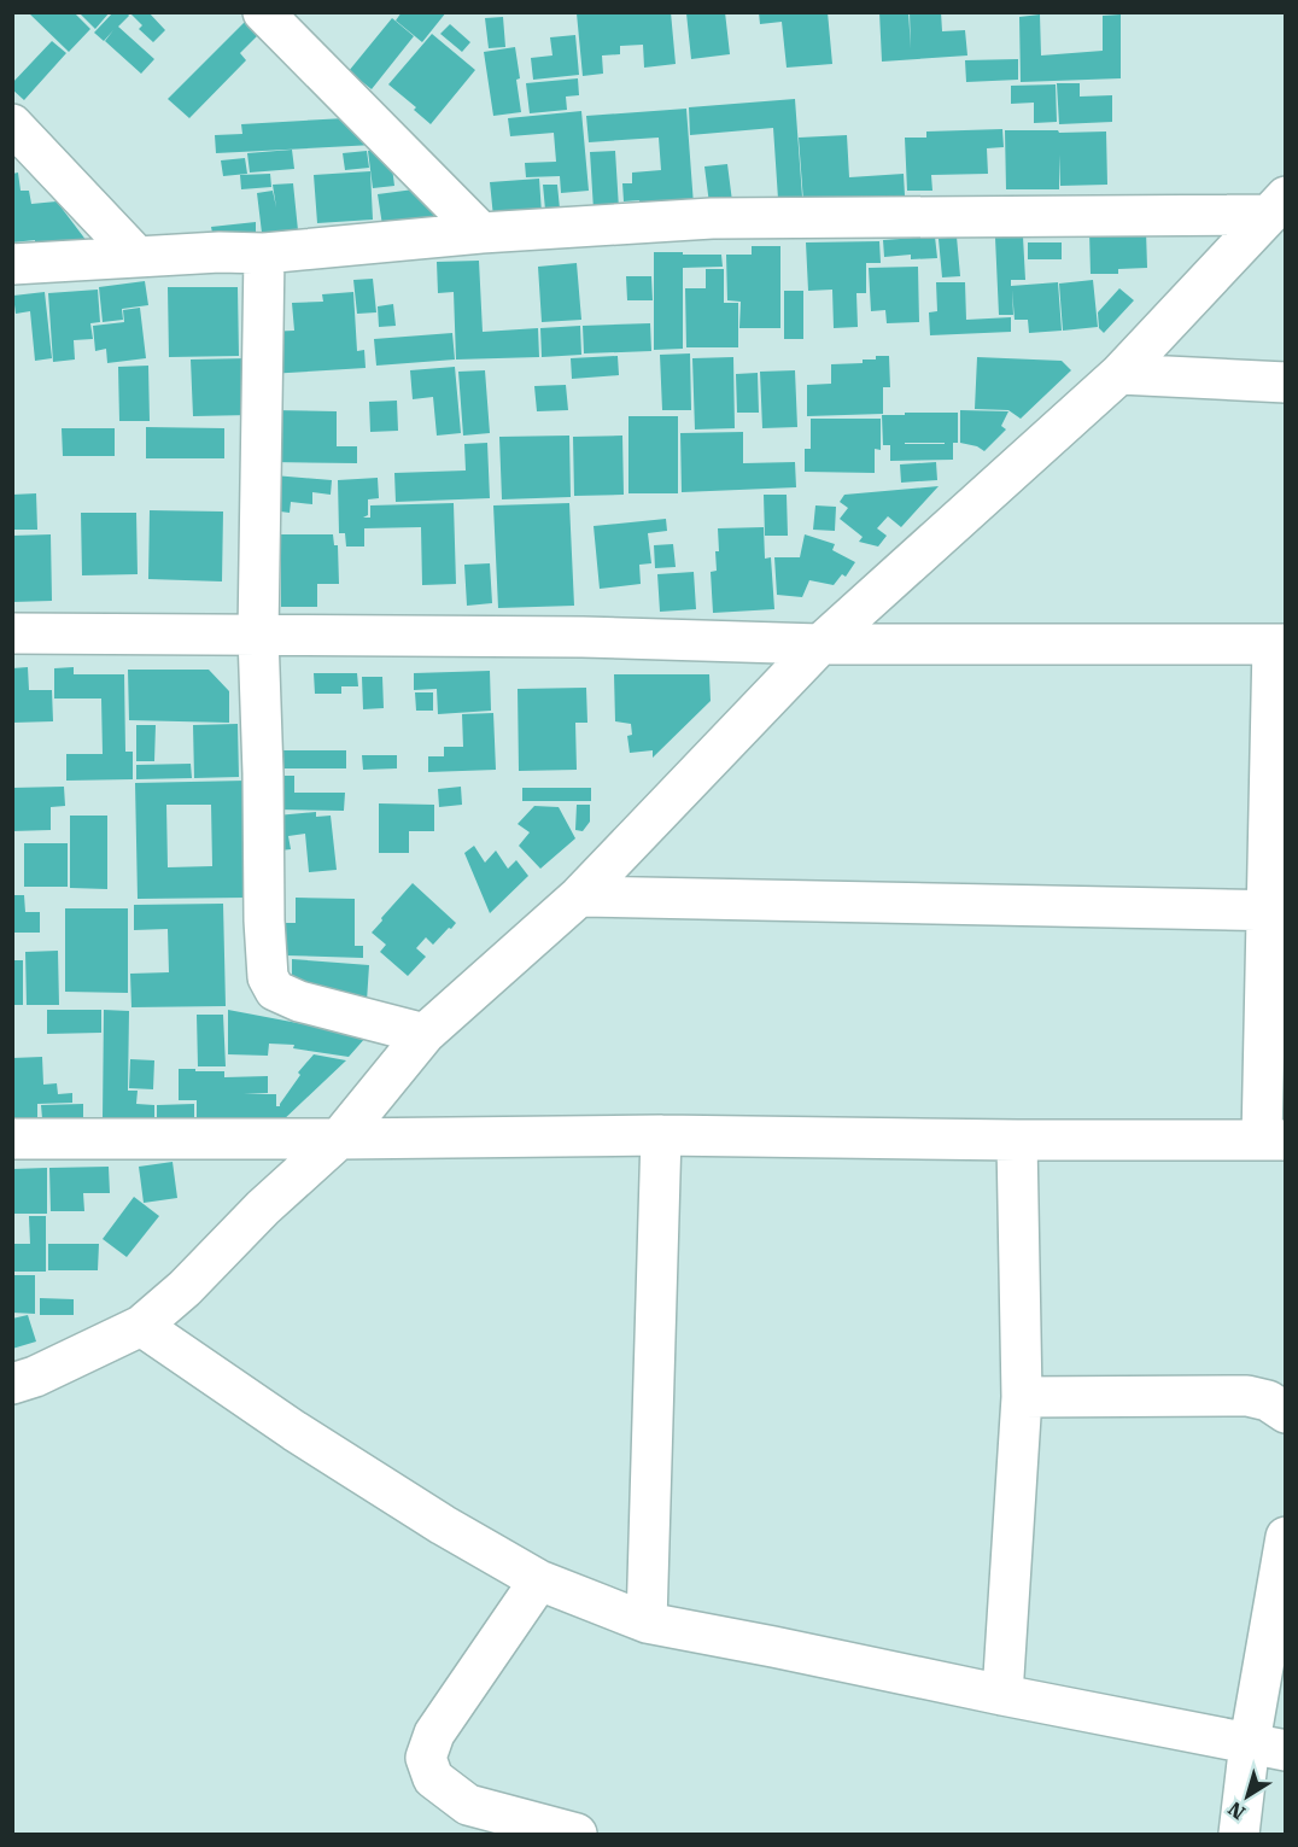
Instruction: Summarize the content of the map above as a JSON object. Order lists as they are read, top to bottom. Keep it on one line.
{"north":"bottom left"}
